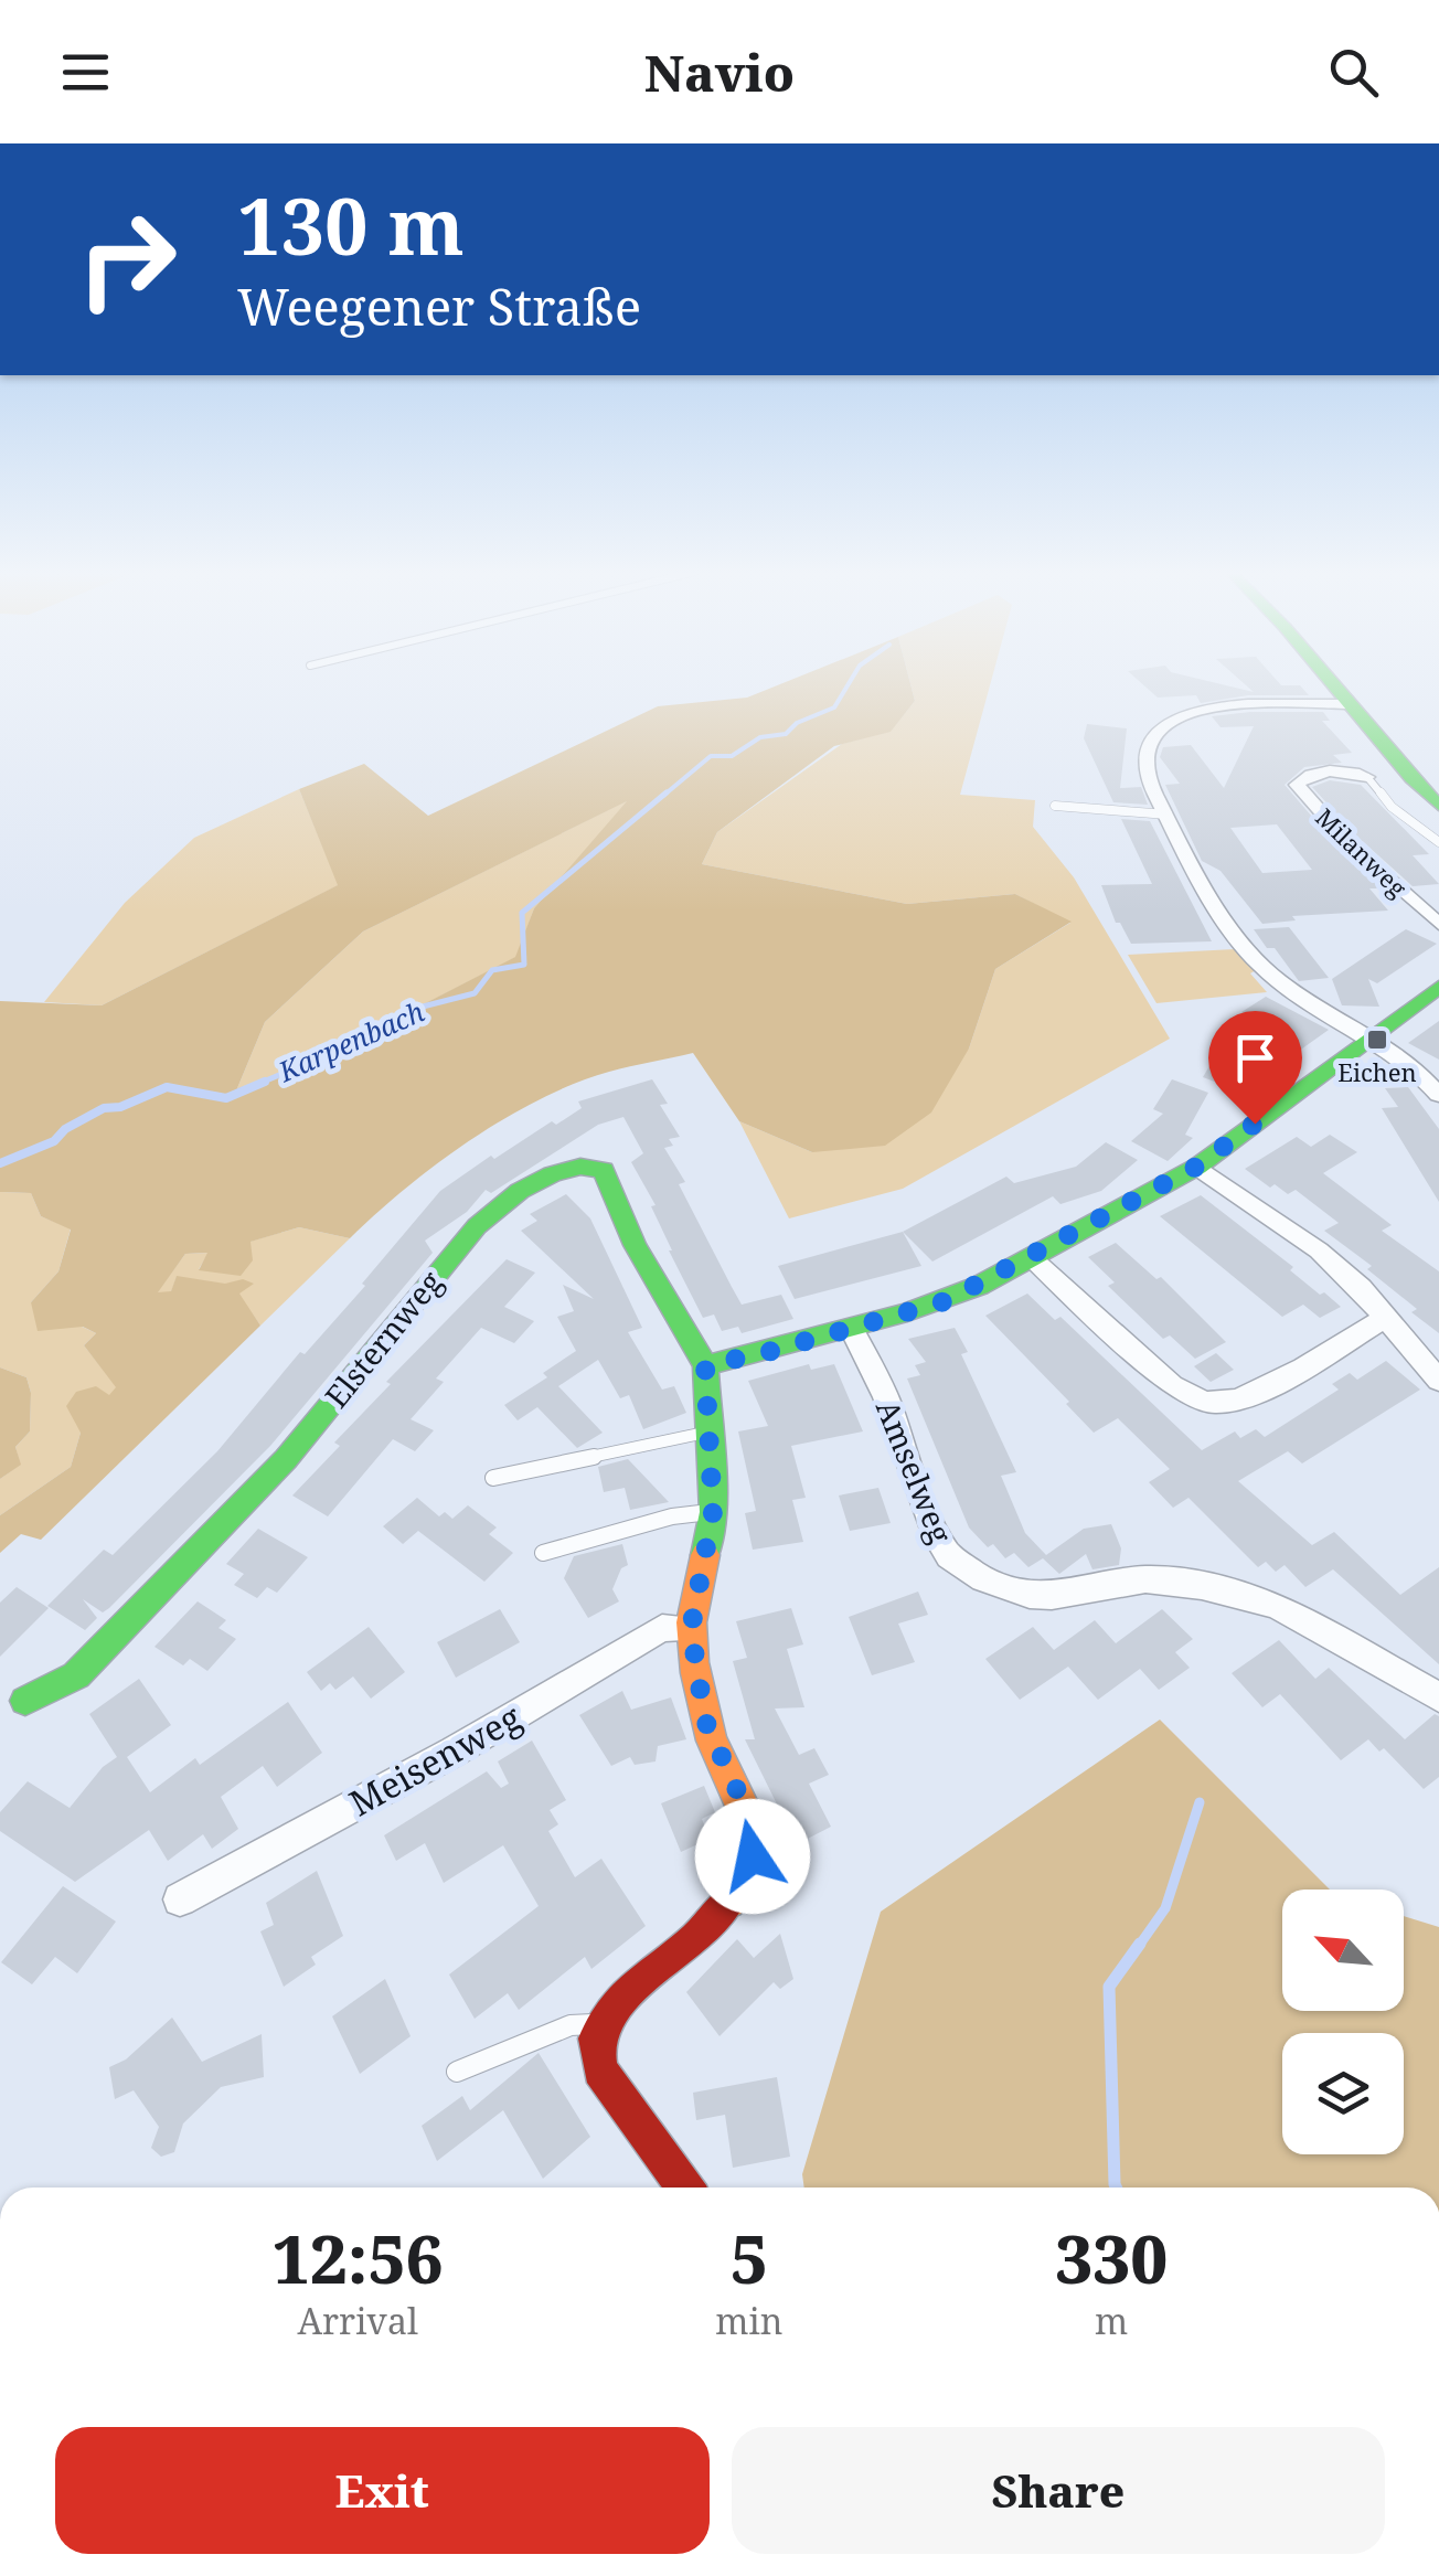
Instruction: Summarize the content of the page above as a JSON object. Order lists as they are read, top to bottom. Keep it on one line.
{"streets":{"street":["Milanweg","Elsternweg","Amselweg","Meisenweg"]},"water":["Karpenbach"],"places":{"transit":["Eichen"]},"north":"top left","page":{"header":"Navio","turn":["130 m","Weegener Straße"],"eta":["12:56","Arrival","5","min","330","m"],"buttons":["Exit","Share"]}}
